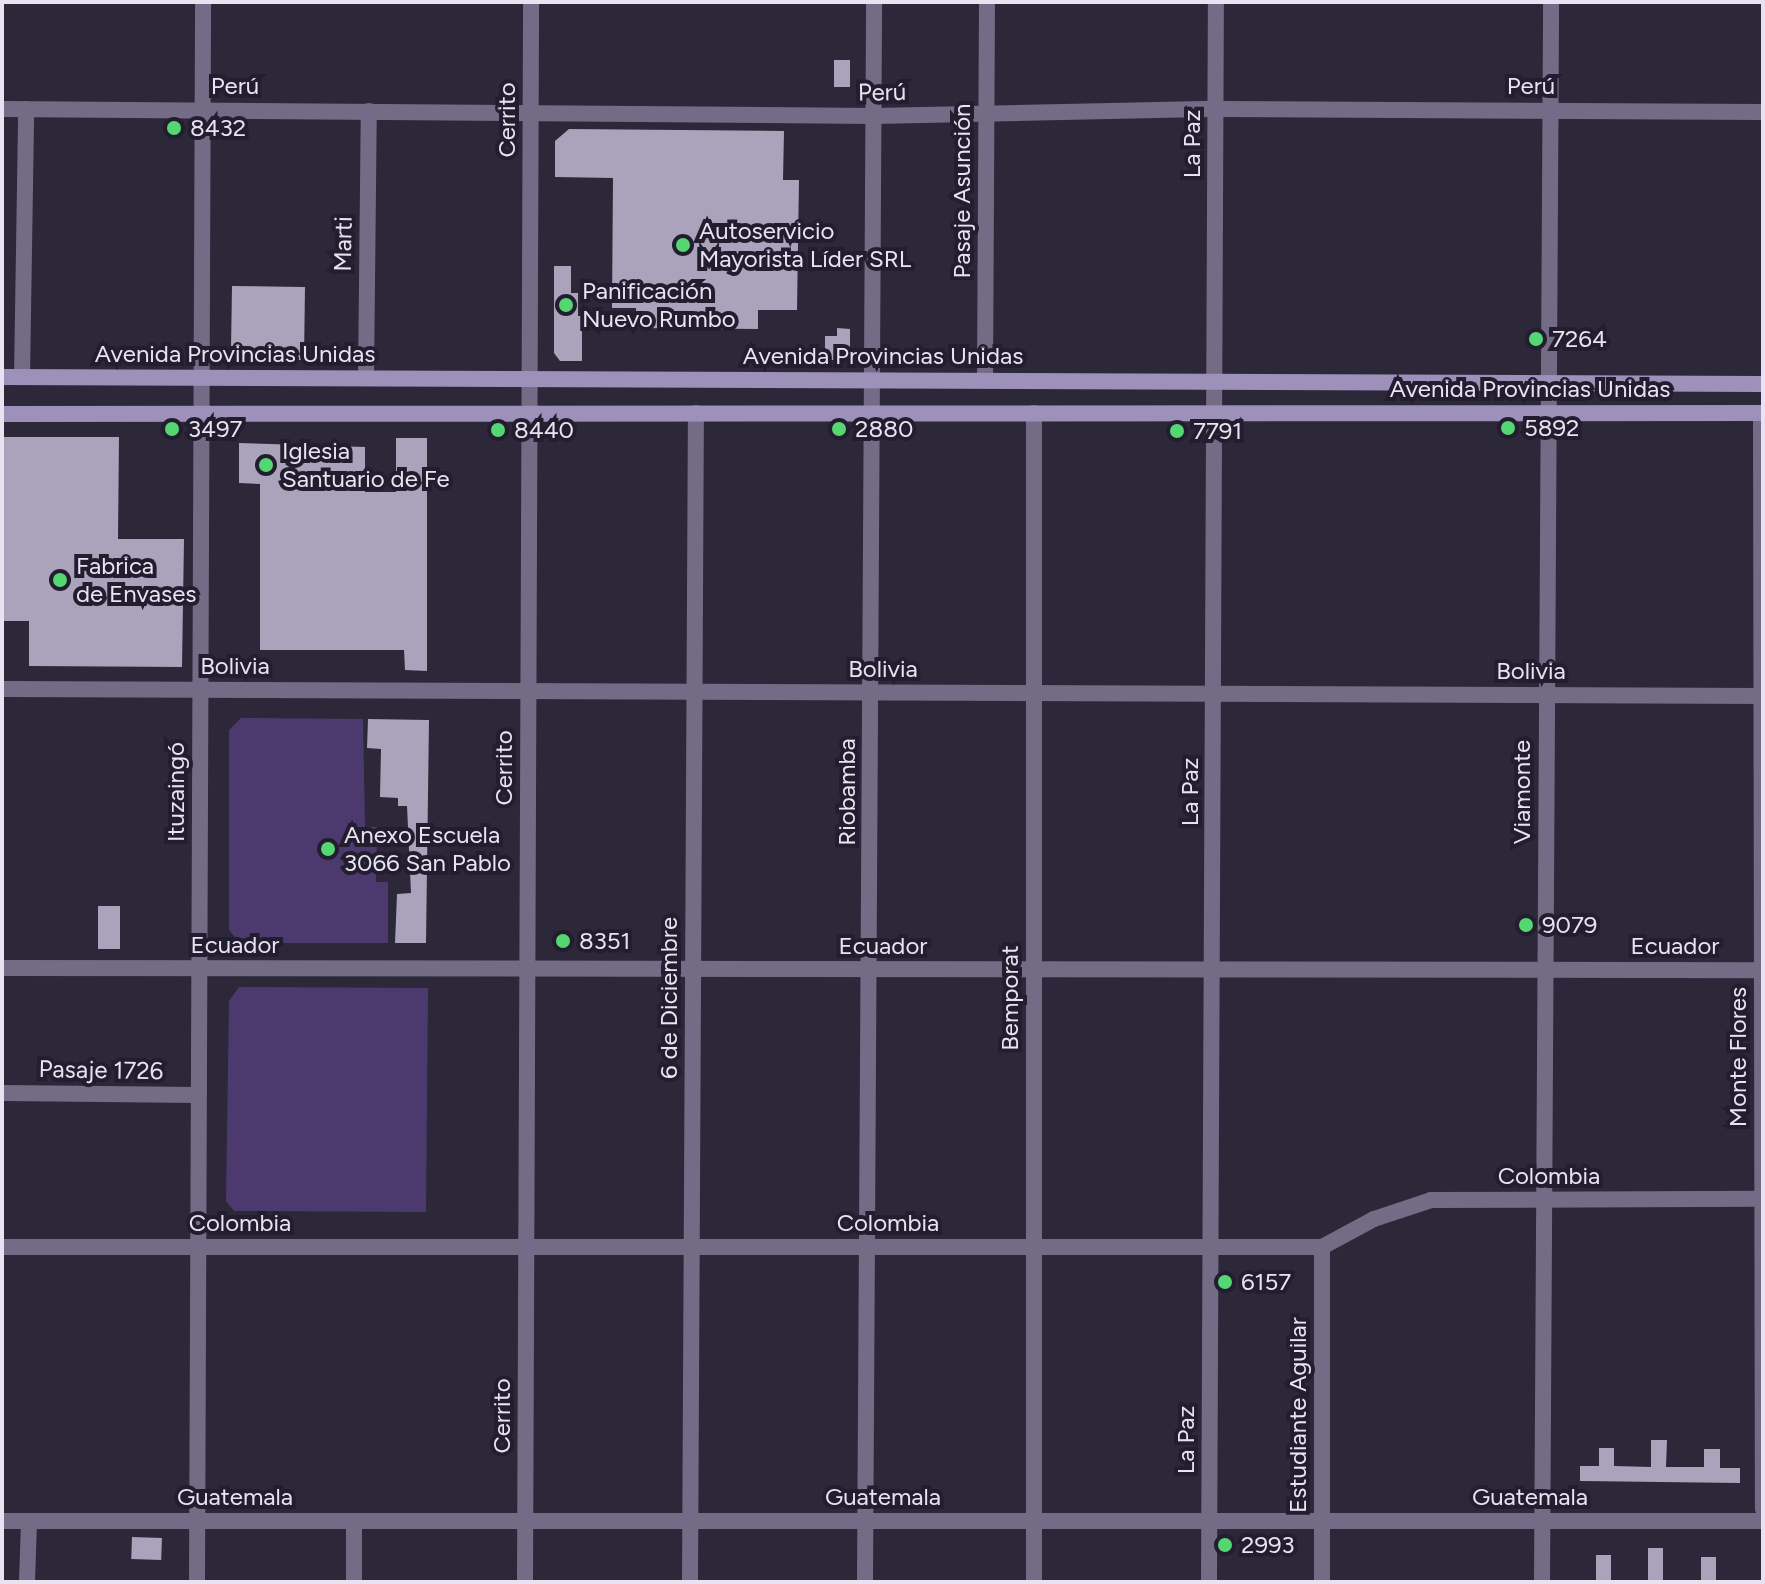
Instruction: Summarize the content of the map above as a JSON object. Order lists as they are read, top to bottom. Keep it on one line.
{"streets":{"main road":["Avenida Provincias Unidas"],"street":["Perú","Cerrito","La Paz","Pasaje Asunción","Marti","Bolivia","Ituzaingó","Riobamba","Viamonte","Ecuador","6 de Diciembre","Bemporat","Monte Flores","Pasaje 1726","Colombia","Estudiante Aguilar","Guatemala"]},"crossings":[["Perú","Cerrito"],["Perú","La Paz"],["Perú","Pasaje Asunción"],["Perú","Marti"],["Perú","Ituzaingó"],["Perú","Riobamba"],["Perú","Viamonte"],["Cerrito","Avenida Provincias Unidas"],["Cerrito","Bolivia"],["Cerrito","Ecuador"],["Cerrito","Colombia"],["Cerrito","Guatemala"],["La Paz","Avenida Provincias Unidas"],["La Paz","Bolivia"],["La Paz","Ecuador"],["La Paz","Colombia"],["La Paz","Guatemala"],["Pasaje Asunción","Avenida Provincias Unidas"],["Marti","Avenida Provincias Unidas"],["Avenida Provincias Unidas","Ituzaingó"],["Avenida Provincias Unidas","Riobamba"],["Avenida Provincias Unidas","Viamonte"],["Avenida Provincias Unidas","6 de Diciembre"],["Avenida Provincias Unidas","Bemporat"],["Avenida Provincias Unidas","Monte Flores"],["Bolivia","Ituzaingó"],["Bolivia","Riobamba"],["Bolivia","Viamonte"],["Bolivia","6 de Diciembre"],["Bolivia","Bemporat"],["Bolivia","Monte Flores"],["Ituzaingó","Ecuador"],["Ituzaingó","Pasaje 1726"],["Ituzaingó","Colombia"],["Ituzaingó","Guatemala"],["Riobamba","Ecuador"],["Riobamba","Colombia"],["Riobamba","Guatemala"],["Viamonte","Ecuador"],["Viamonte","Colombia"],["Viamonte","Guatemala"],["Ecuador","6 de Diciembre"],["Ecuador","Bemporat"],["Ecuador","Monte Flores"],["6 de Diciembre","Colombia"],["6 de Diciembre","Guatemala"],["Bemporat","Colombia"],["Bemporat","Guatemala"],["Monte Flores","Colombia"],["Colombia","Estudiante Aguilar"],["Estudiante Aguilar","Guatemala"]],"places":["8432","Autoservicio Mayorista Líder SRL","Panificación Nuevo Rumbo","7264","5892","3497","2880","8440","7791","Iglesia Santuario de Fe","Fabrica de Envases","Anexo Escuela 3066 San Pablo","9079","8351","6157","2993"]}
